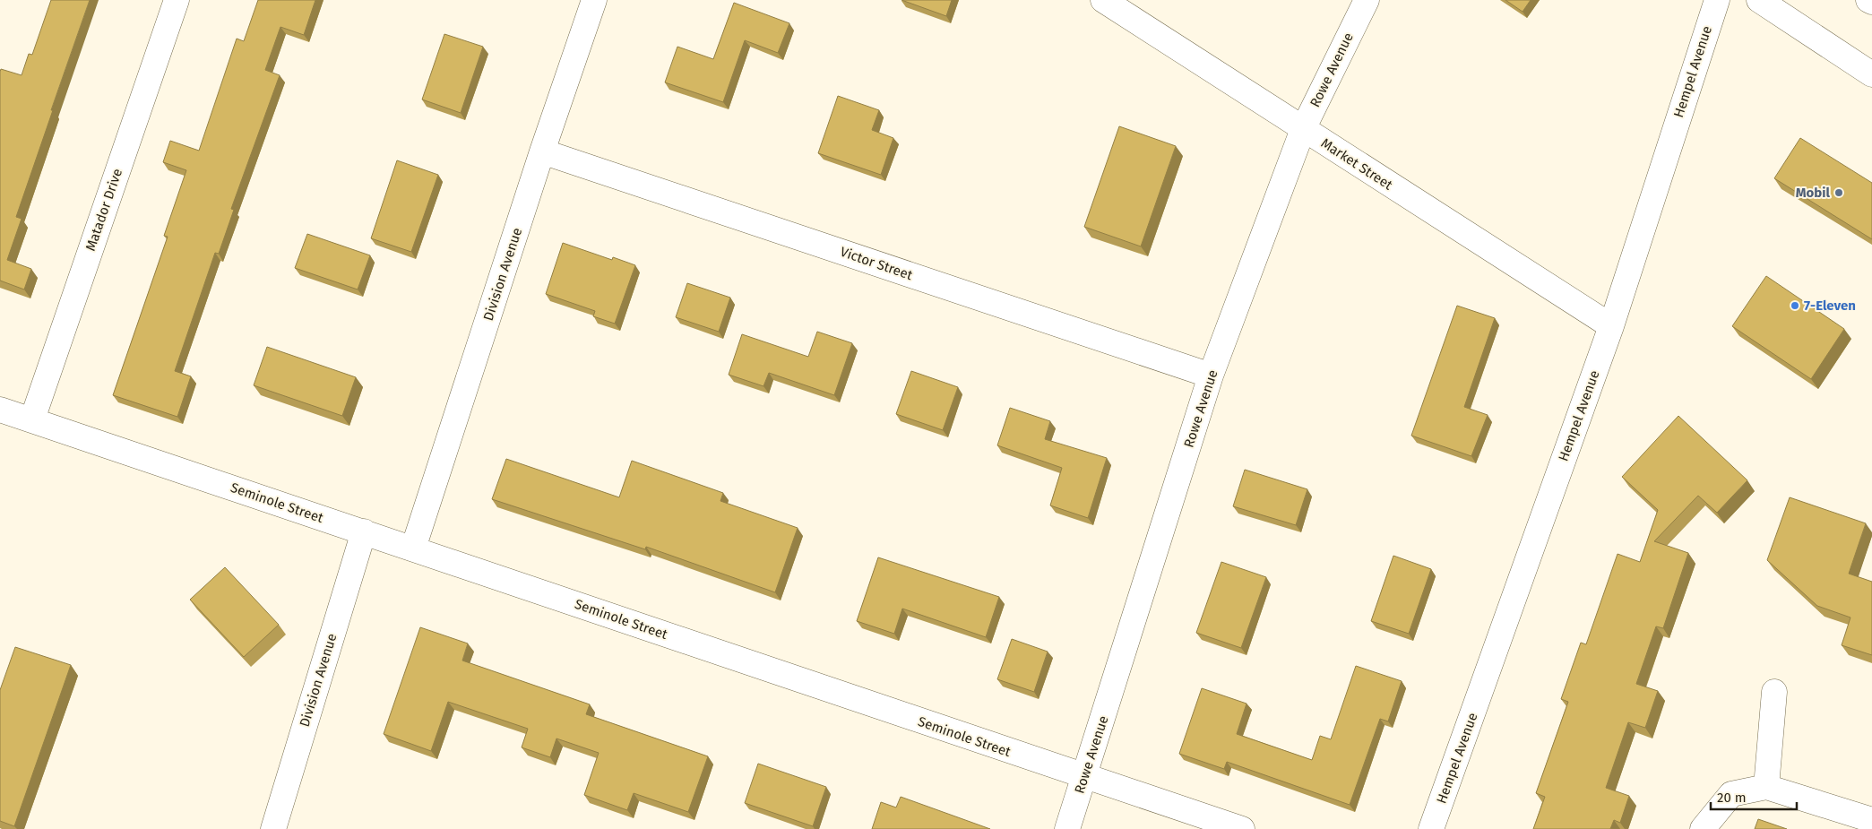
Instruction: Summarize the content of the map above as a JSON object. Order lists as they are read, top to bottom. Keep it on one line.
{"streets":{"street":["Rowe Avenue","Hempel Avenue","Market Street","Matador Drive","Victor Street","Division Avenue","Seminole Street"]},"crossings":[["Rowe Avenue","Market Street"],["Rowe Avenue","Victor Street"],["Rowe Avenue","Seminole Street"],["Hempel Avenue","Market Street"],["Matador Drive","Seminole Street"],["Victor Street","Division Avenue"],["Division Avenue","Seminole Street"]],"places":["Mobil","7-Eleven"],"scale_bar":"20 m"}
